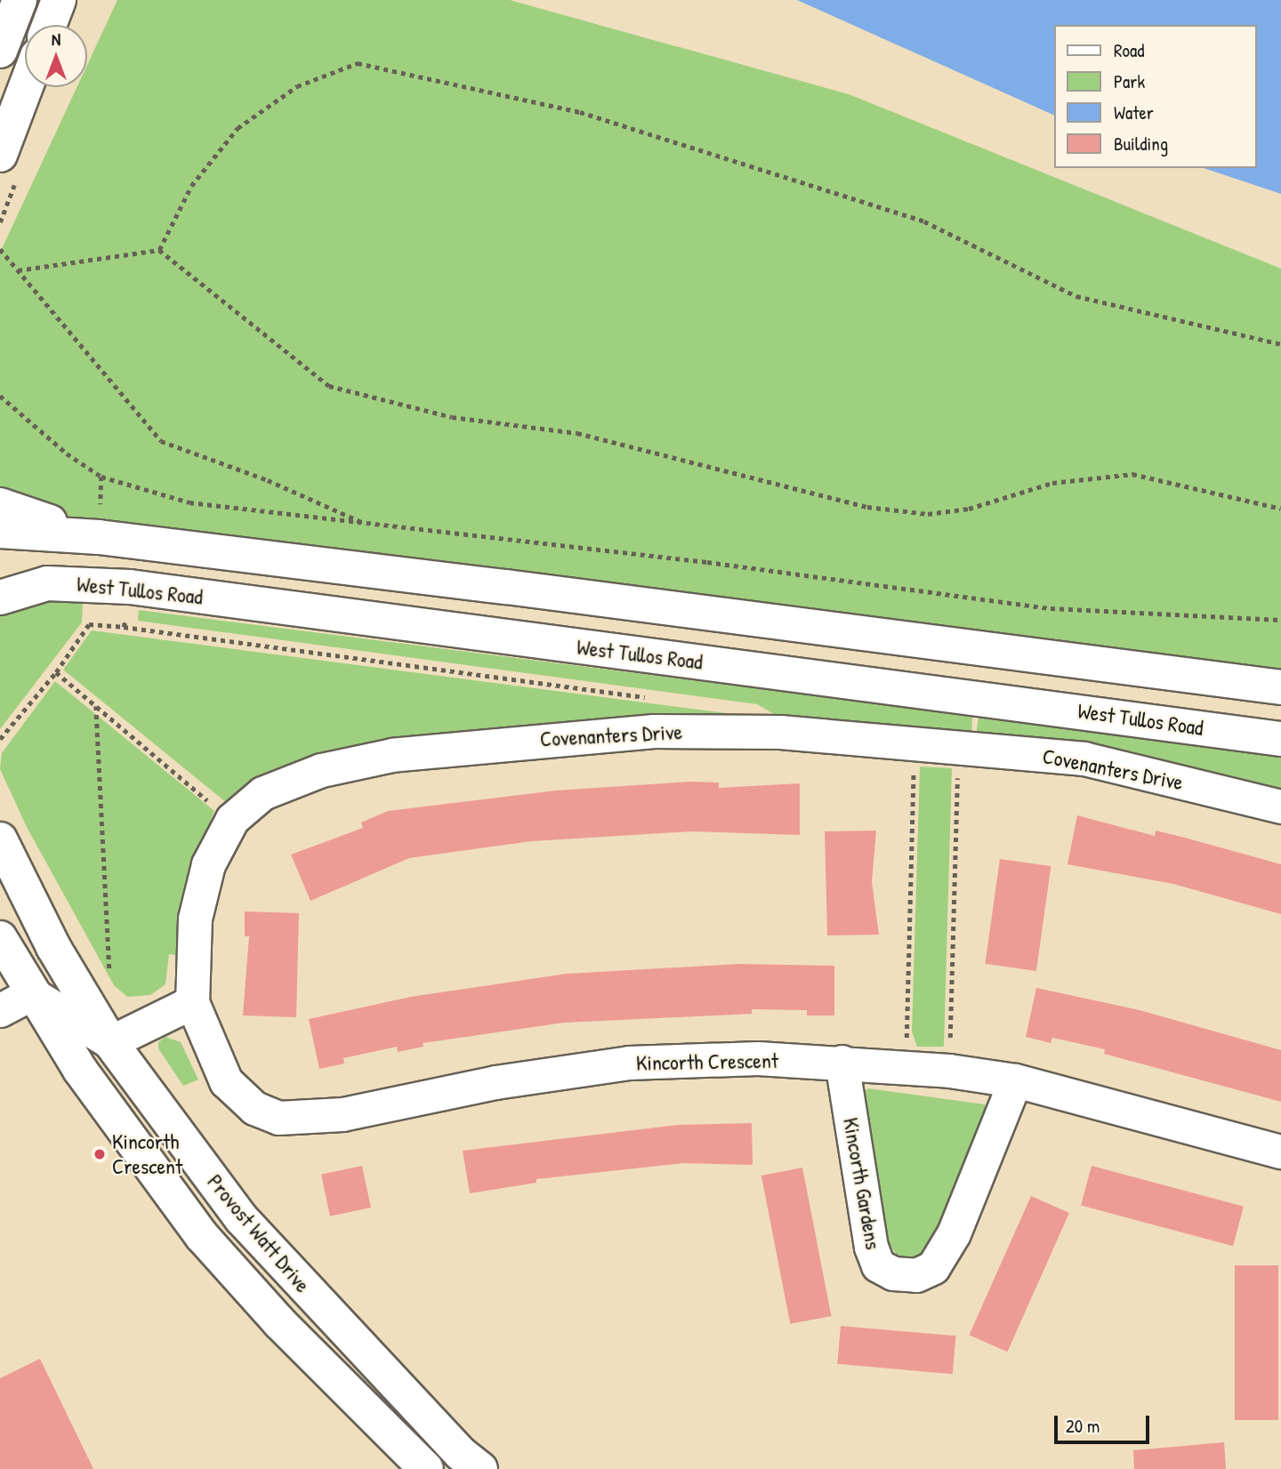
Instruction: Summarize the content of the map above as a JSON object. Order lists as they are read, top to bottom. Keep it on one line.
{"streets":{"main road":["West Tullos Road","Provost Watt Drive"],"street":["Covenanters Drive","Kincorth Crescent","Kincorth Gardens"]},"crossings":[["Covenanters Drive","Kincorth Crescent"],["Kincorth Crescent","Kincorth Gardens"]],"places":["Kincorth Crescent"],"legend":["Road","Park","Water","Building"],"scale_bar":"20 m","north":"top"}
